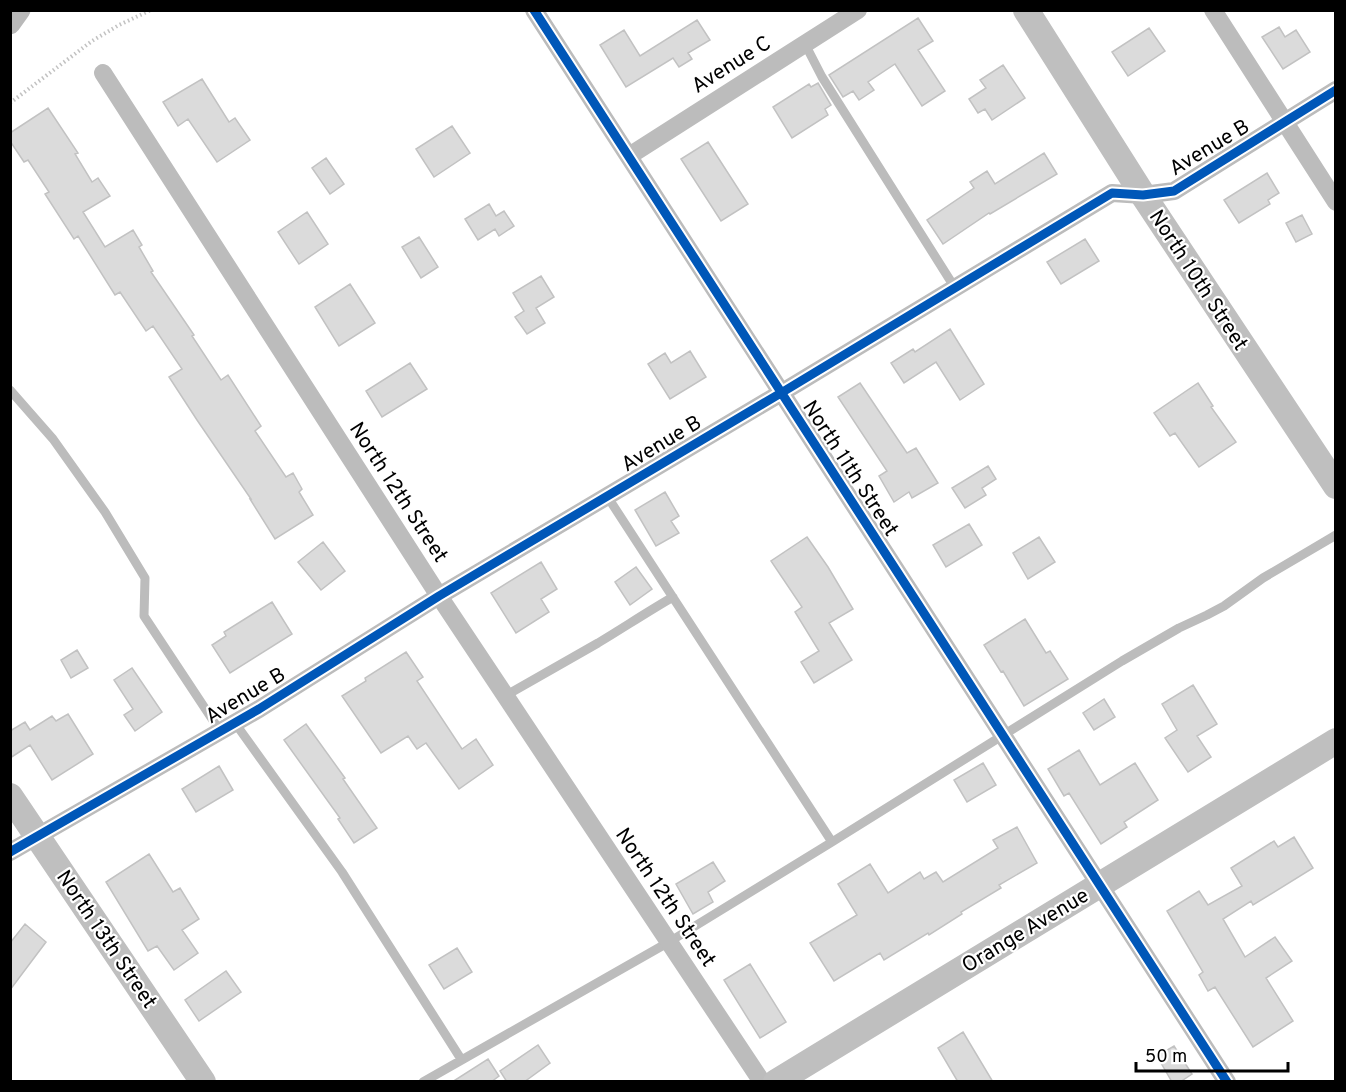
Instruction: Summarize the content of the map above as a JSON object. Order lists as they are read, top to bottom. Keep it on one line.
{"streets":{"street":["Avenue C","Avenue B","North 10th Street","North 11th Street","North 12th Street","Orange Avenue","North 13th Street"]},"crossings":[["Avenue C","North 11th Street"],["Avenue B","North 10th Street"],["Avenue B","North 11th Street"],["Avenue B","North 12th Street"],["Avenue B","North 13th Street"],["North 11th Street","Orange Avenue"]],"scale_bar":"50 m"}
